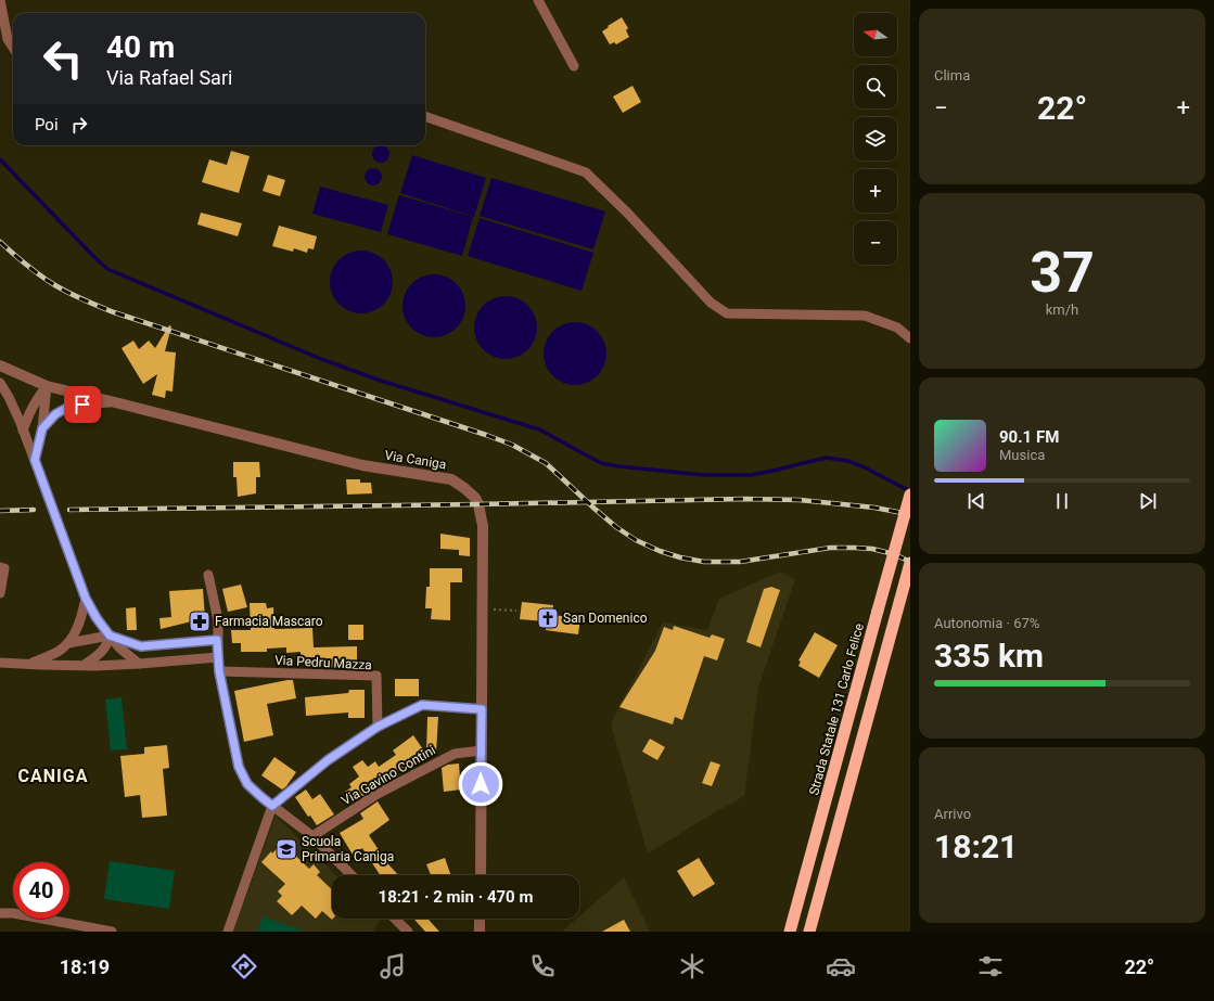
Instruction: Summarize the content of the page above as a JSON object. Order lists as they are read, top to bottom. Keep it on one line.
{"streets":{"highway":["Strada Statale 131 Carlo Felice"],"street":["Via Caniga","Via Pedru Mazza","Via Gavino Contini"]},"crossings":[["Via Caniga","Via Gavino Contini"]],"districts":["CANIGA"],"places":{"church":["San Domenico"],"pharmacy":["Farmacia Mascaro"],"school or university":["Scuola Primaria Caniga"]},"north":"left","page":{"tile":["Clima",["37","km/h"],["Autonomia · 67%","335 km"],["Arrivo","18:21"]],"map_buttons":["+","−"],"turn":["40 m","Via Rafael Sari"],"heat":["−","22°","+"],"then":"Poi","song":["90.1 FM","Musica"],"limit":"40","trip":"18:21 · 2 min · 470 m","tabs":["18:19","22°"]}}
